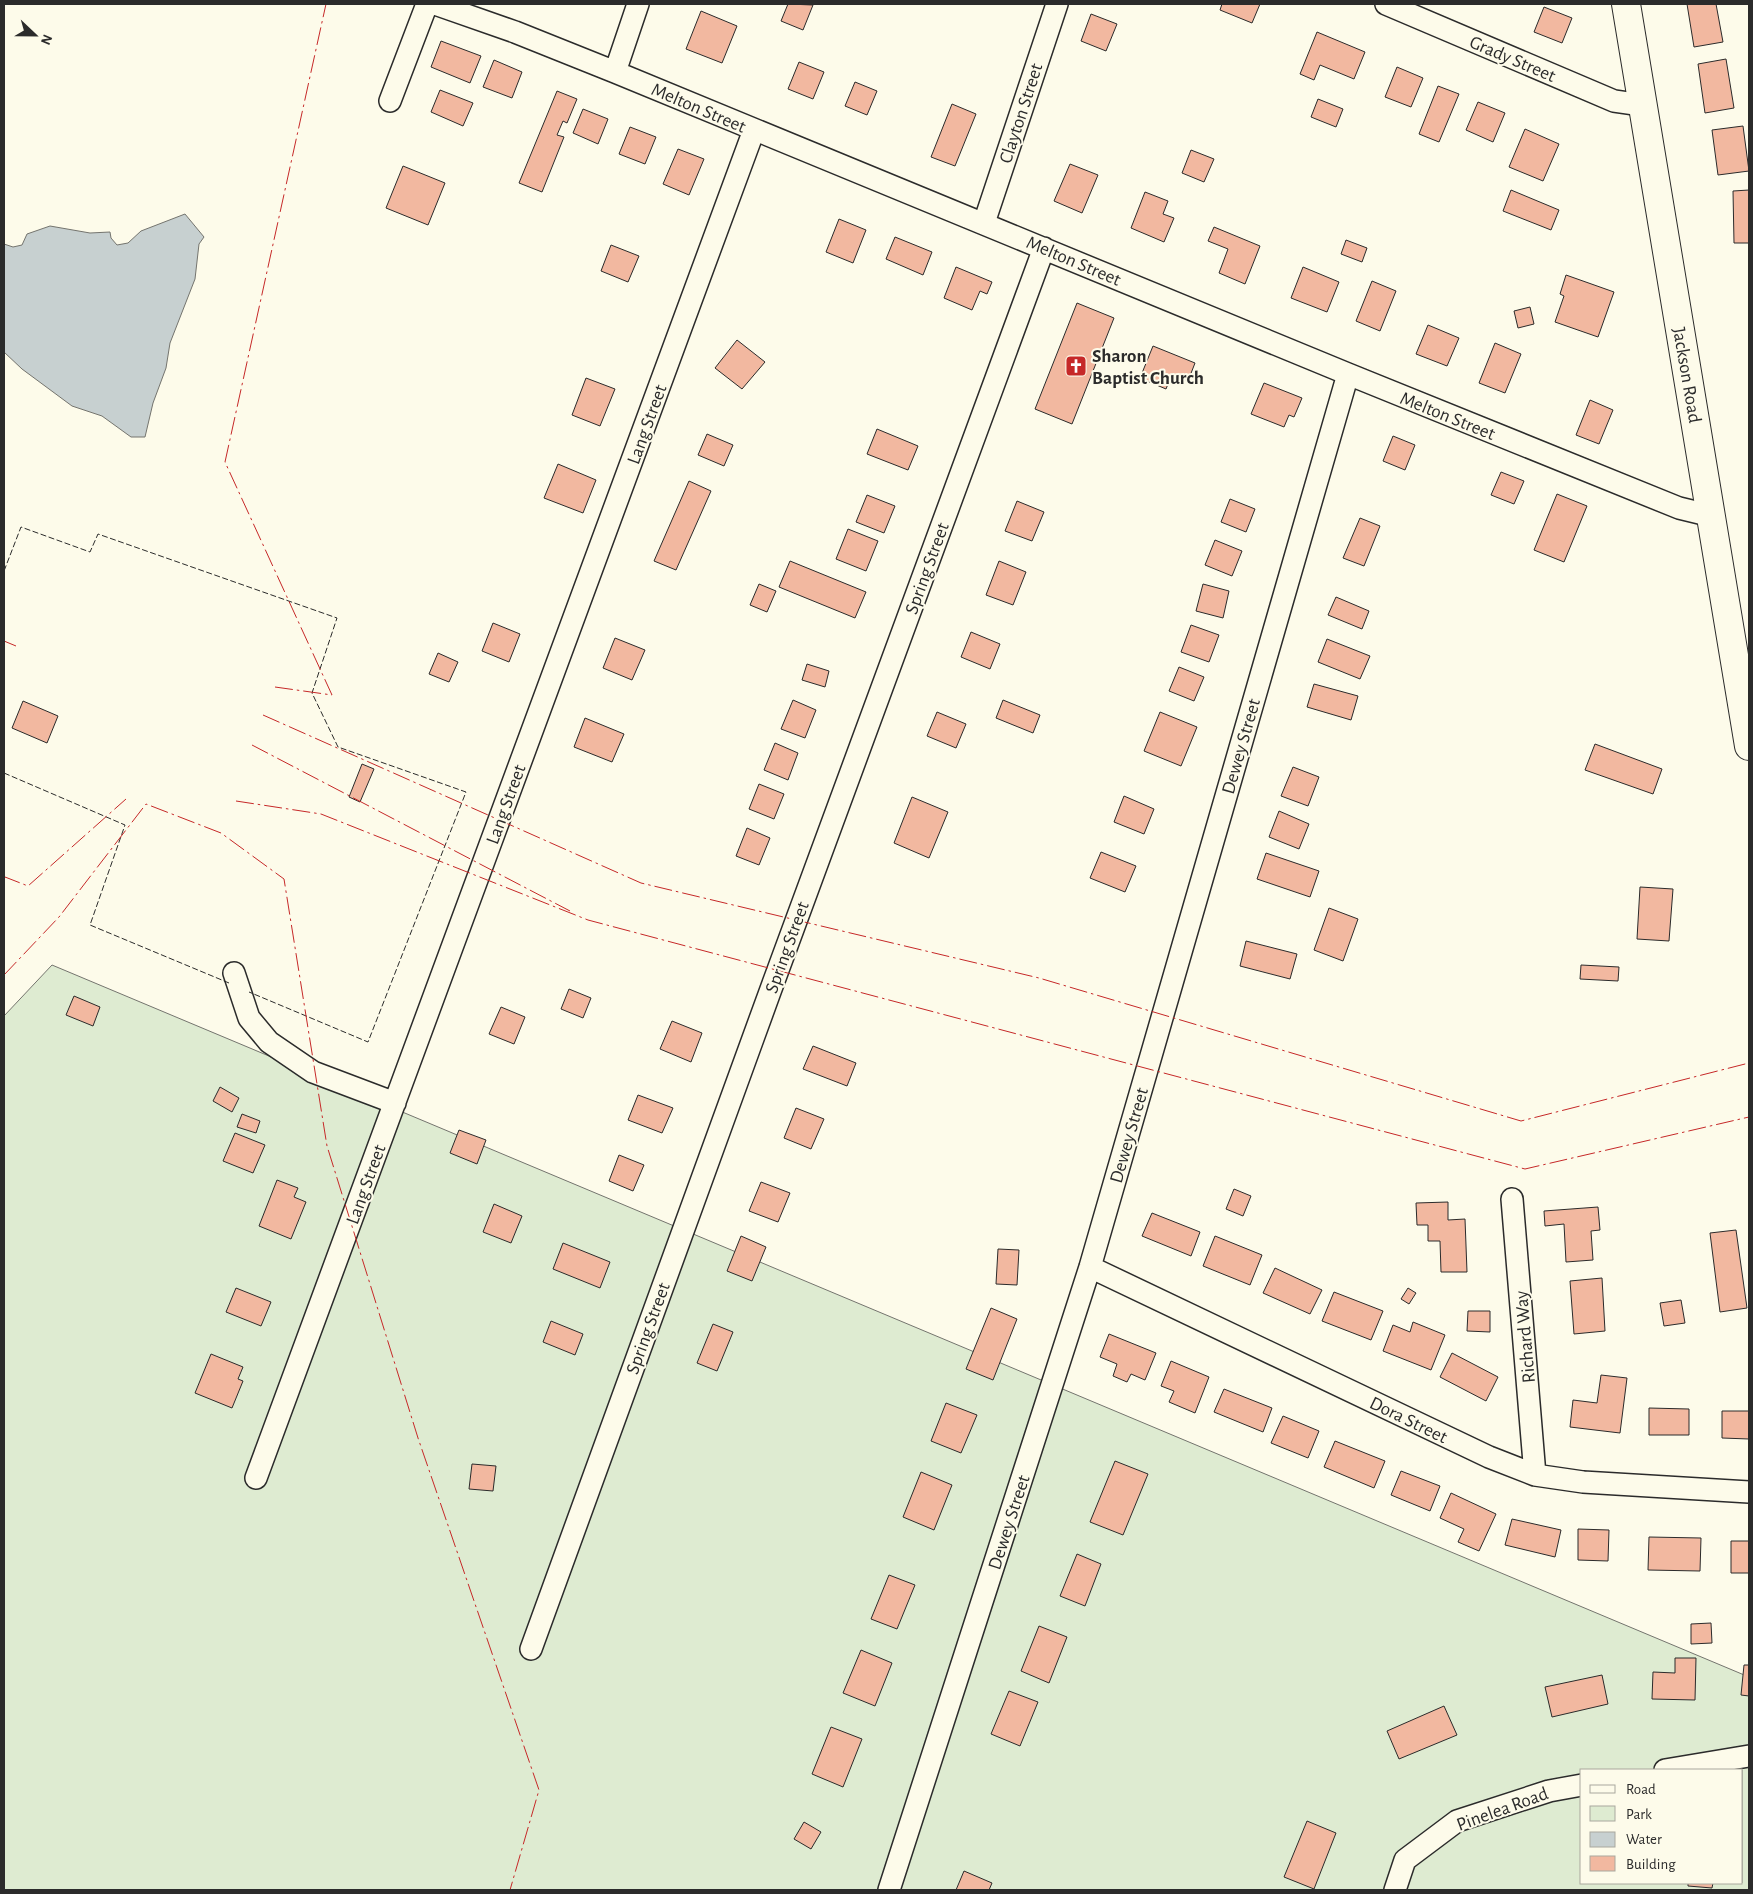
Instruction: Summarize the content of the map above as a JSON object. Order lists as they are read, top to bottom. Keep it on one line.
{"streets":{"main road":["Jackson Road"],"street":["Grady Street","Melton Street","Clayton Street","Lang Street","Spring Street","Dewey Street","Richard Way","Dora Street","Pinelea Road"]},"crossings":[["Grady Street","Jackson Road"],["Melton Street","Clayton Street"],["Melton Street","Jackson Road"],["Melton Street","Lang Street"],["Melton Street","Spring Street"],["Melton Street","Dewey Street"],["Dewey Street","Dora Street"],["Richard Way","Dora Street"]],"places":{"church":["Sharon Baptist Church"]},"legend":["Road","Park","Water","Building"],"north":"right"}
